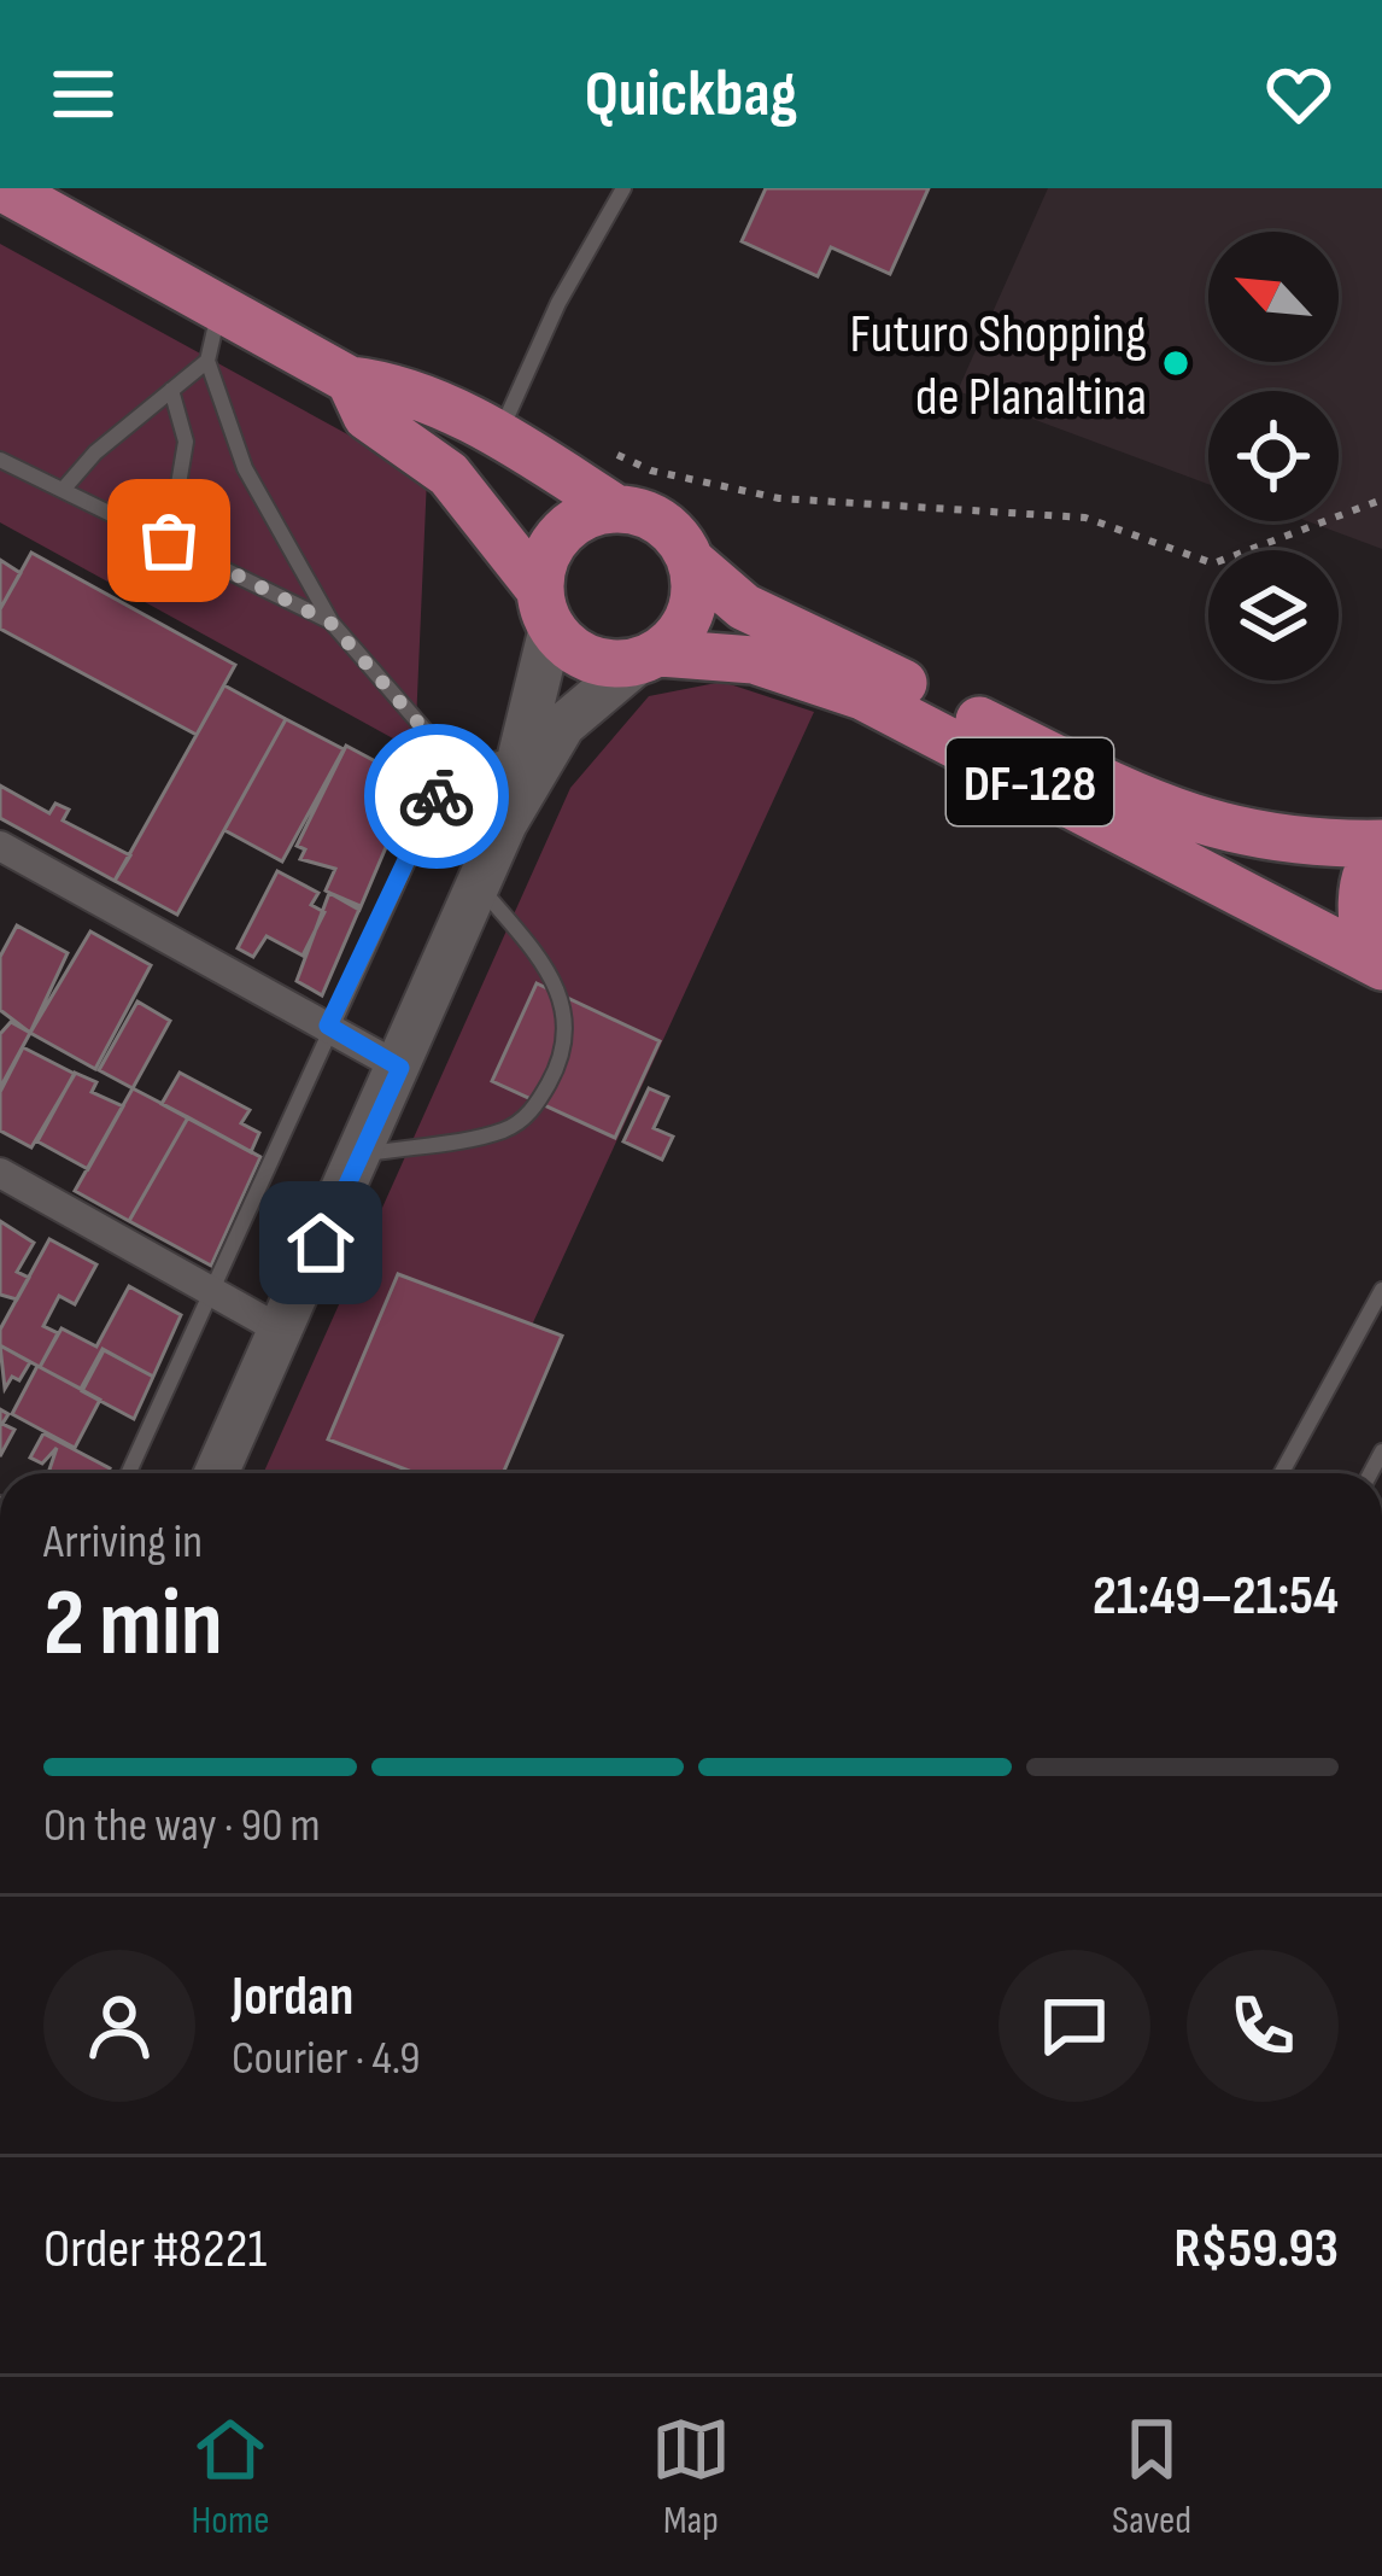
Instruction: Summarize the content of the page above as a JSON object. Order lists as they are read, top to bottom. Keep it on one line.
{"streets":{"main road":["DF-128"]},"places":["Futuro Shopping de Planaltina"],"north":"top left","page":{"header":"Quickbag","heading":["2 min","Arriving in","21:49–21:54"],"panel":["Jordan","Courier · 4.9","Order #8221","R$59.93"],"bar":"On the way · 90 m","tabs":["Home","Map","Saved"]}}
